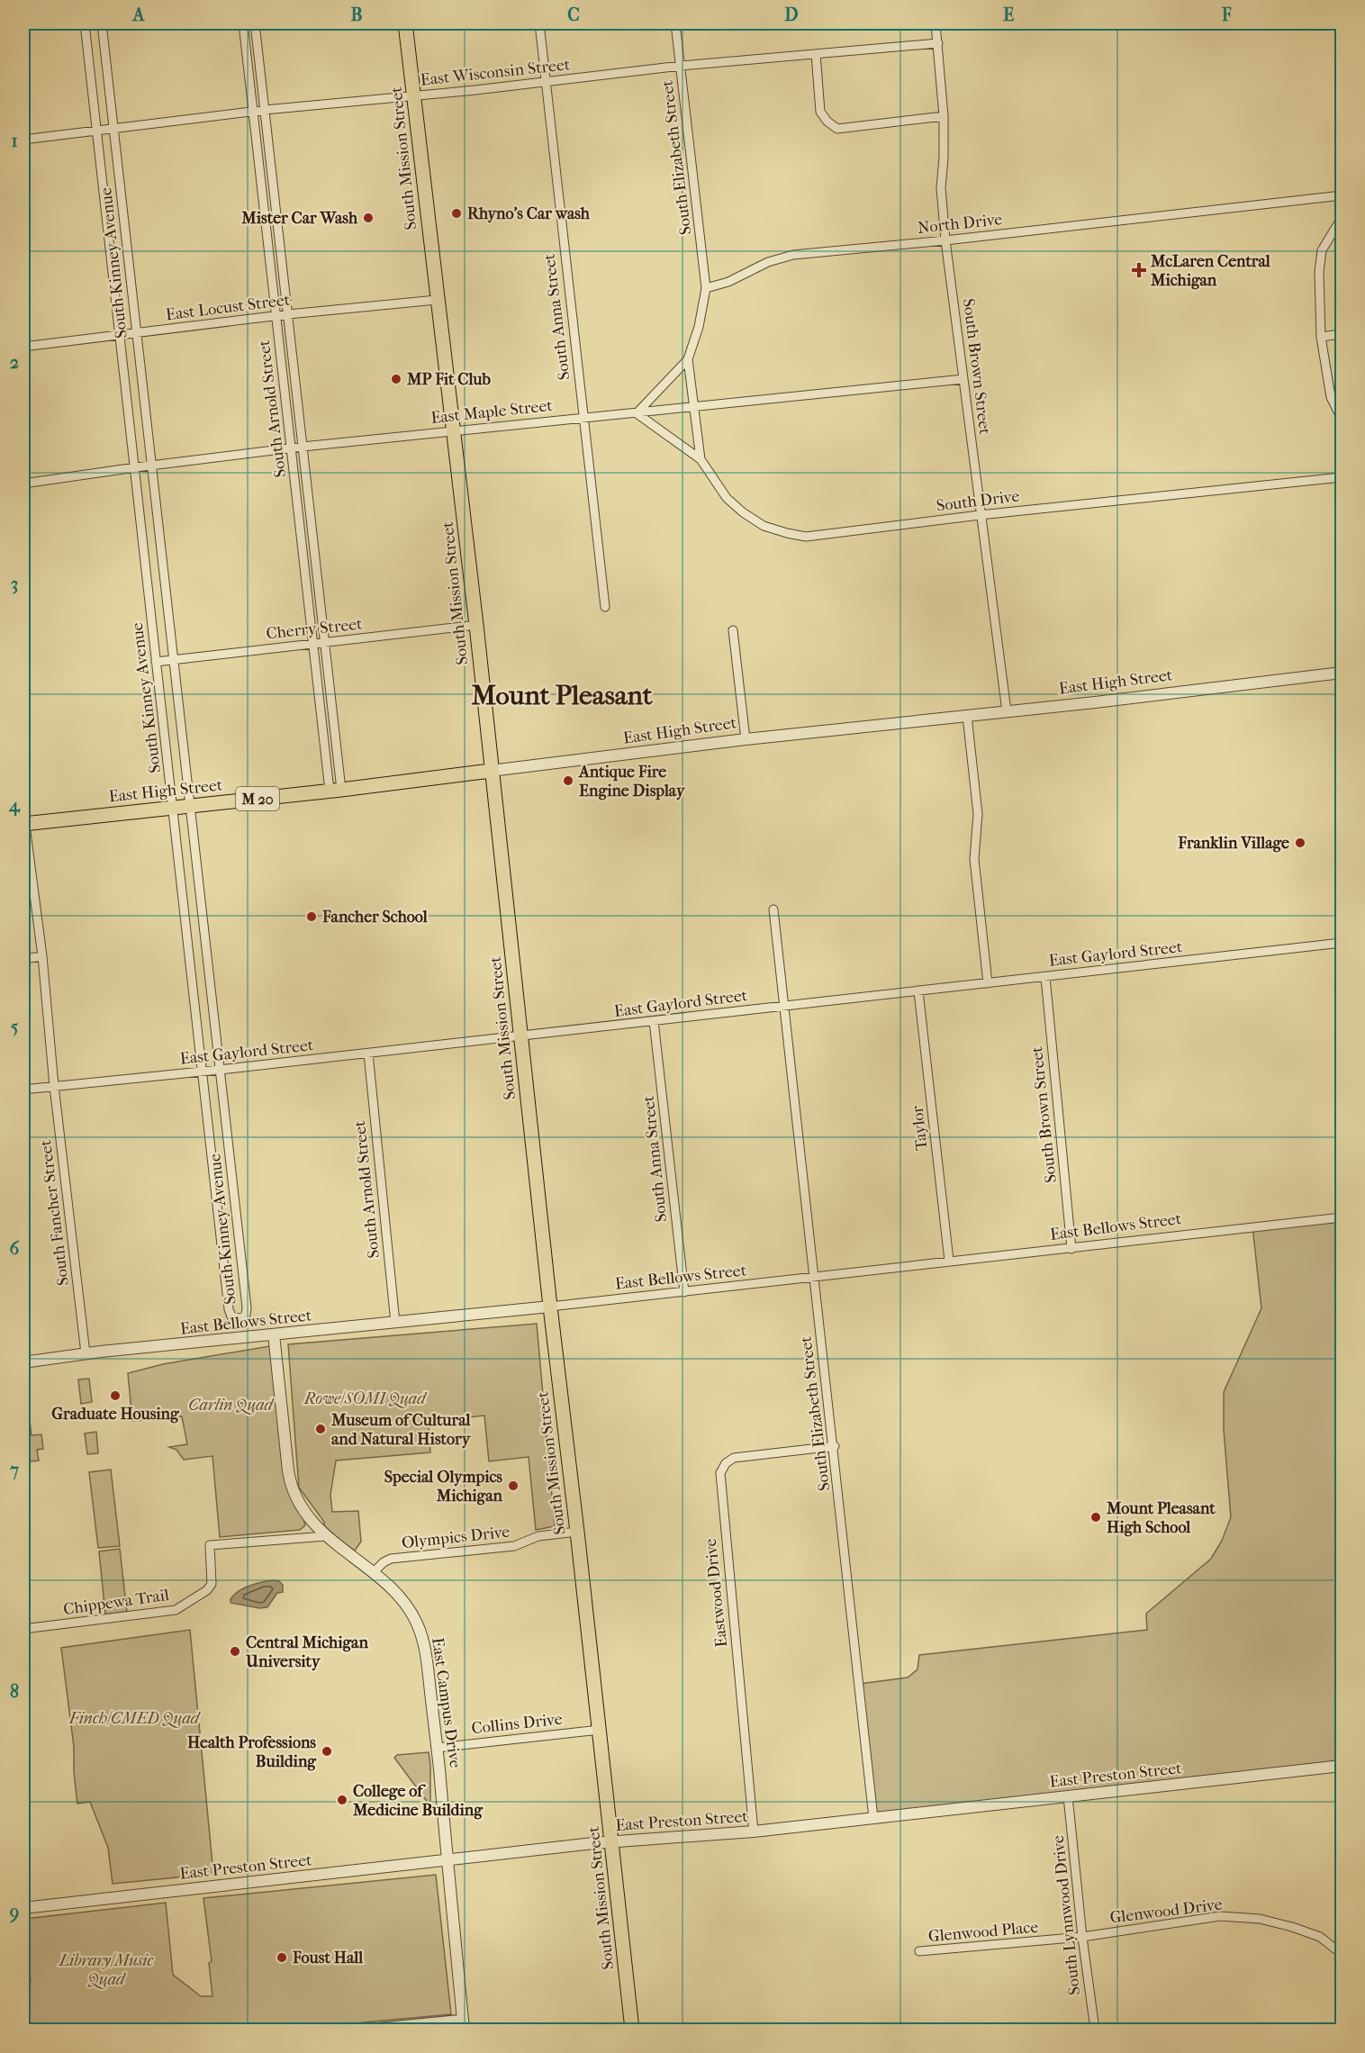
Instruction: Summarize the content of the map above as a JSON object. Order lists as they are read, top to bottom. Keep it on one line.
{"streets":{"main road":["South Mission Street","East High Street","M 20"],"street":["East Wisconsin Street","South Elizabeth Street","North Drive","South Kinney Avenue","East Locust Street","South Anna Street","South Brown Street","South Arnold Street","East Maple Street","South Drive","Cherry Street","East Gaylord Street","Taylor","South Fancher Street","East Bellows Street","Olympics Drive","Eastwood Drive","Chippewa Trail","East Campus Drive","Collins Drive","East Preston Street","Glenwood Drive","South Lynnwood Drive","Glenwood Place"]},"crossings":[["East Wisconsin Street","South Elizabeth Street"],["East Wisconsin Street","South Mission Street"],["East Wisconsin Street","South Kinney Avenue"],["East Wisconsin Street","South Anna Street"],["East Wisconsin Street","South Brown Street"],["East Wisconsin Street","South Arnold Street"],["South Elizabeth Street","North Drive"],["South Elizabeth Street","East Gaylord Street"],["South Elizabeth Street","East Bellows Street"],["South Elizabeth Street","Eastwood Drive"],["South Elizabeth Street","East Preston Street"],["South Mission Street","East Locust Street"],["South Mission Street","East Maple Street"],["South Mission Street","Cherry Street"],["South Mission Street","East High Street"],["South Mission Street","East Gaylord Street"],["South Mission Street","East Bellows Street"],["South Mission Street","Olympics Drive"],["South Mission Street","Collins Drive"],["South Mission Street","East Preston Street"],["North Drive","South Brown Street"],["South Kinney Avenue","East Locust Street"],["South Kinney Avenue","East Maple Street"],["South Kinney Avenue","Cherry Street"],["South Kinney Avenue","East High Street"],["South Kinney Avenue","East Gaylord Street"],["East Locust Street","South Arnold Street"],["South Anna Street","East Maple Street"],["South Anna Street","East Gaylord Street"],["South Anna Street","East Bellows Street"],["South Brown Street","East Maple Street"],["South Brown Street","South Drive"],["South Brown Street","East High Street"],["South Brown Street","East Gaylord Street"],["South Brown Street","East Bellows Street"],["South Arnold Street","East Maple Street"],["South Arnold Street","Cherry Street"],["South Arnold Street","East High Street"],["South Arnold Street","East Gaylord Street"],["South Arnold Street","East Bellows Street"],["East Maple Street","South Drive"],["East High Street","South Fancher Street"],["East Gaylord Street","Taylor"],["East Gaylord Street","South Fancher Street"],["Taylor","East Bellows Street"],["South Fancher Street","East Bellows Street"],["East Bellows Street","East Campus Drive"],["Olympics Drive","East Campus Drive"],["Eastwood Drive","East Preston Street"],["Chippewa Trail","East Campus Drive"],["East Campus Drive","Collins Drive"],["East Campus Drive","East Preston Street"],["East Preston Street","South Lynnwood Drive"],["Glenwood Drive","South Lynnwood Drive"],["Glenwood Drive","Glenwood Place"],["South Lynnwood Drive","Glenwood Place"]],"districts":["Mount Pleasant"],"parks":["Rowe/SOMI Quad","Carlin Quad","Finch/CMED Quad","Library/Music Quad"],"places":{"other":["Rhyno's Car wash","Mister Car Wash","MP Fit Club","Antique Fire Engine Display","Franklin Village","Fancher School","Graduate Housing","Museum of Cultural and Natural History","Special Olympics Michigan","Mount Pleasant High School","Central Michigan University","Health Professions Building","College of Medicine Building","Foust Hall"],"health":["McLaren Central Michigan"]},"grid":{"columns":["A","B","C","D","E","F"],"rows":["1","2","3","4","5","6","7","8","9"]}}
